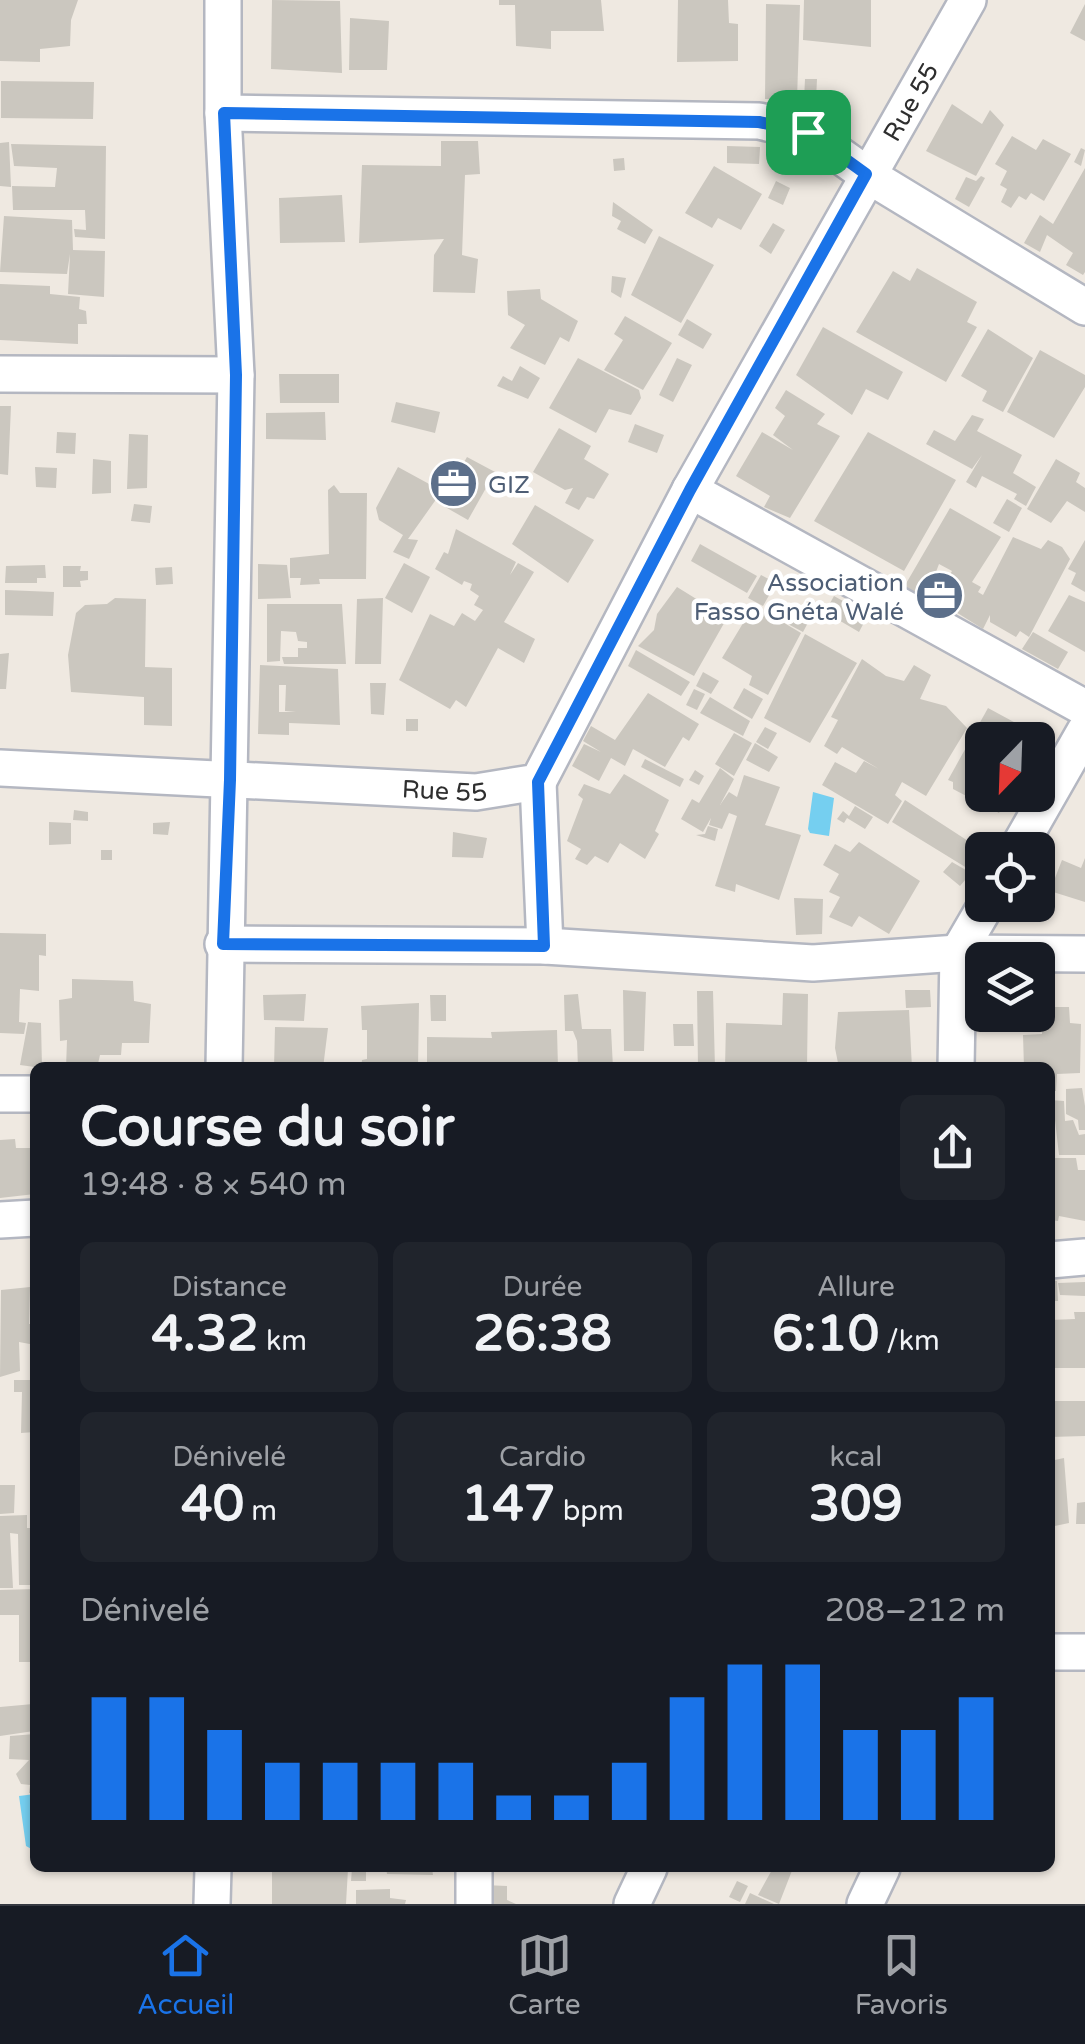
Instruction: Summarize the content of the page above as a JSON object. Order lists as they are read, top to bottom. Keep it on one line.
{"streets":{"street":["Rue 55"]},"places":{"office":["GIZ","Association Fasso Gnéta Walé"]},"north":"bottom left","page":{"heading":["Course du soir","19:48 · 8 × 540 m"],"stats":[["Distance","4.32 km"],["Durée","26:38"],["Allure","6:10 /km"],["Dénivelé","40 m"],["Cardio","147 bpm"],["kcal","309"]],"chart":["Dénivelé","208–212 m"],"tabs":["Accueil","Carte","Favoris"]}}
